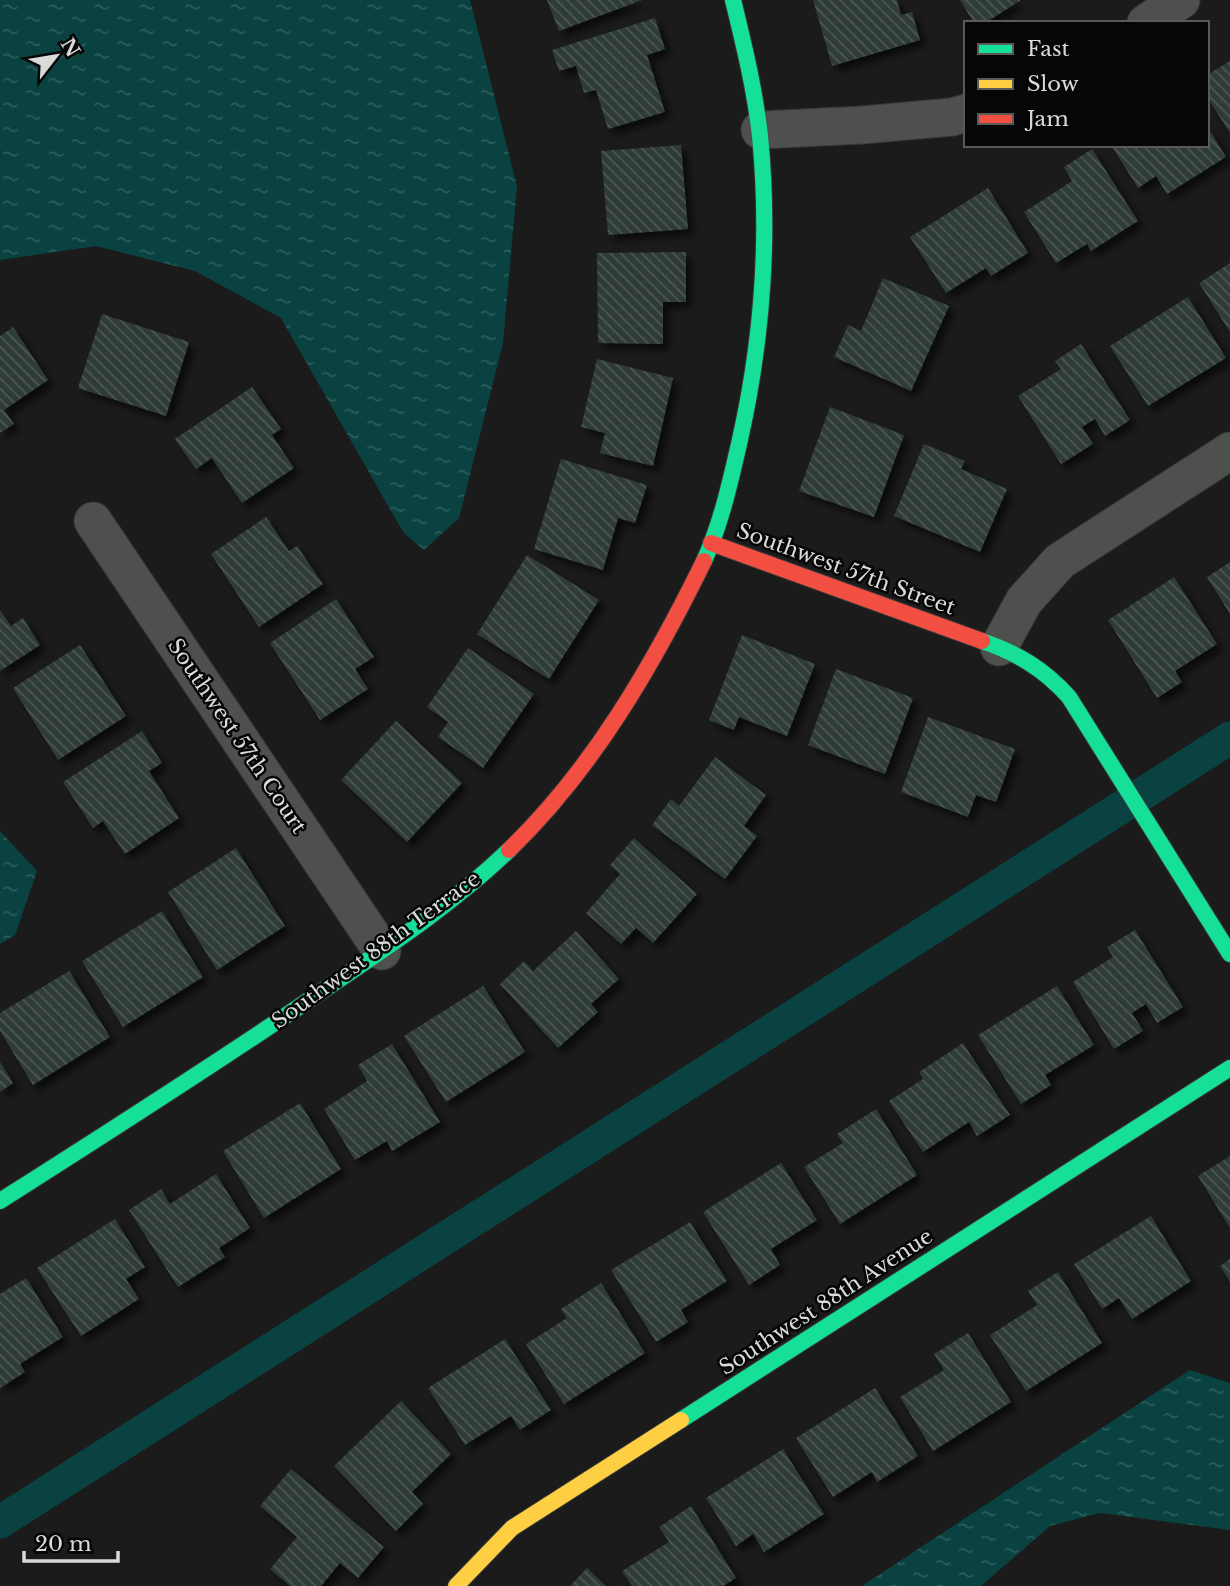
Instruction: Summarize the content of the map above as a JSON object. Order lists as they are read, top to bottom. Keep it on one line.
{"streets":{"street":["Southwest 57th Street","Southwest 57th Court","Southwest 88th Terrace","Southwest 88th Avenue"]},"crossings":[["Southwest 57th Street","Southwest 88th Terrace"],["Southwest 57th Court","Southwest 88th Terrace"]],"legend":["Fast","Slow","Jam"],"scale_bar":"20 m","north":"top right"}
